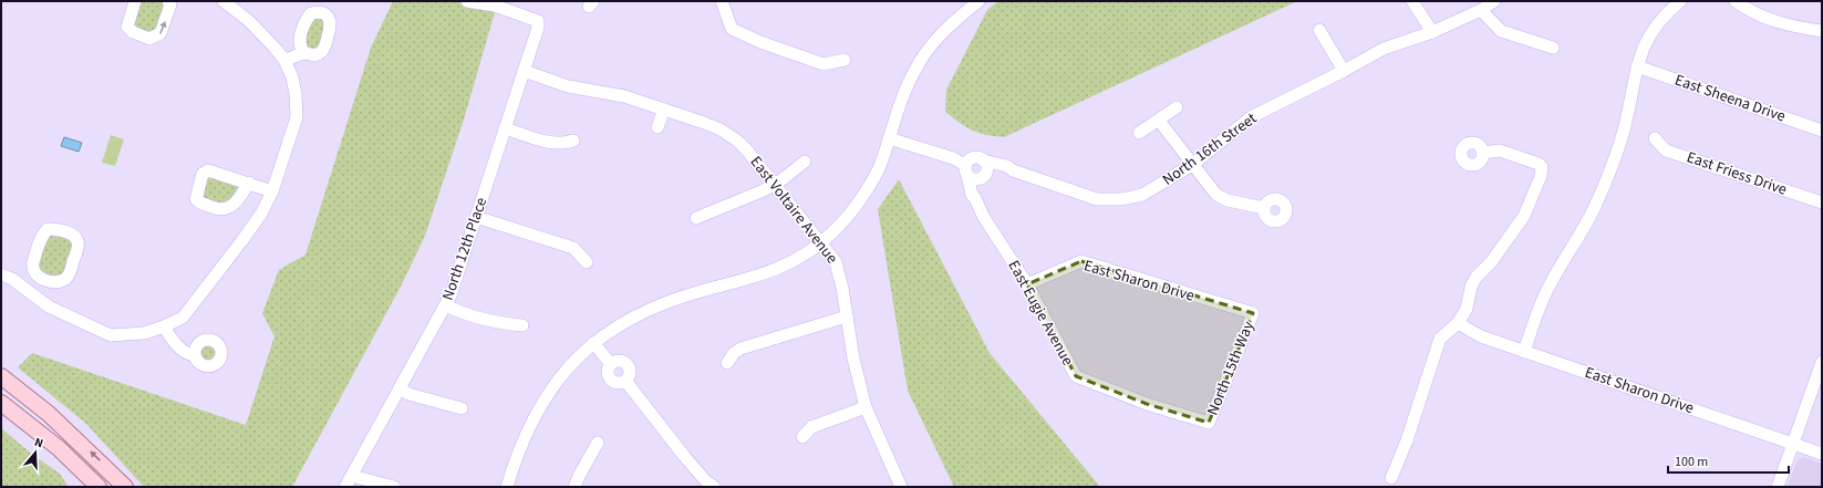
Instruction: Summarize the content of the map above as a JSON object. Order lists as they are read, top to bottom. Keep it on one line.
{"streets":{"street":["East Sheena Drive","North 16th Street","East Friess Drive","East Voltaire Avenue","North 12th Place","East Sharon Drive","East Eugie Avenue","North 15th Way"]},"crossings":[["North 16th Street","East Eugie Avenue"],["East Voltaire Avenue","North 12th Place"],["East Sharon Drive","East Eugie Avenue"],["East Sharon Drive","North 15th Way"],["East Eugie Avenue","North 15th Way"]],"scale_bar":"100 m","north":"top"}
